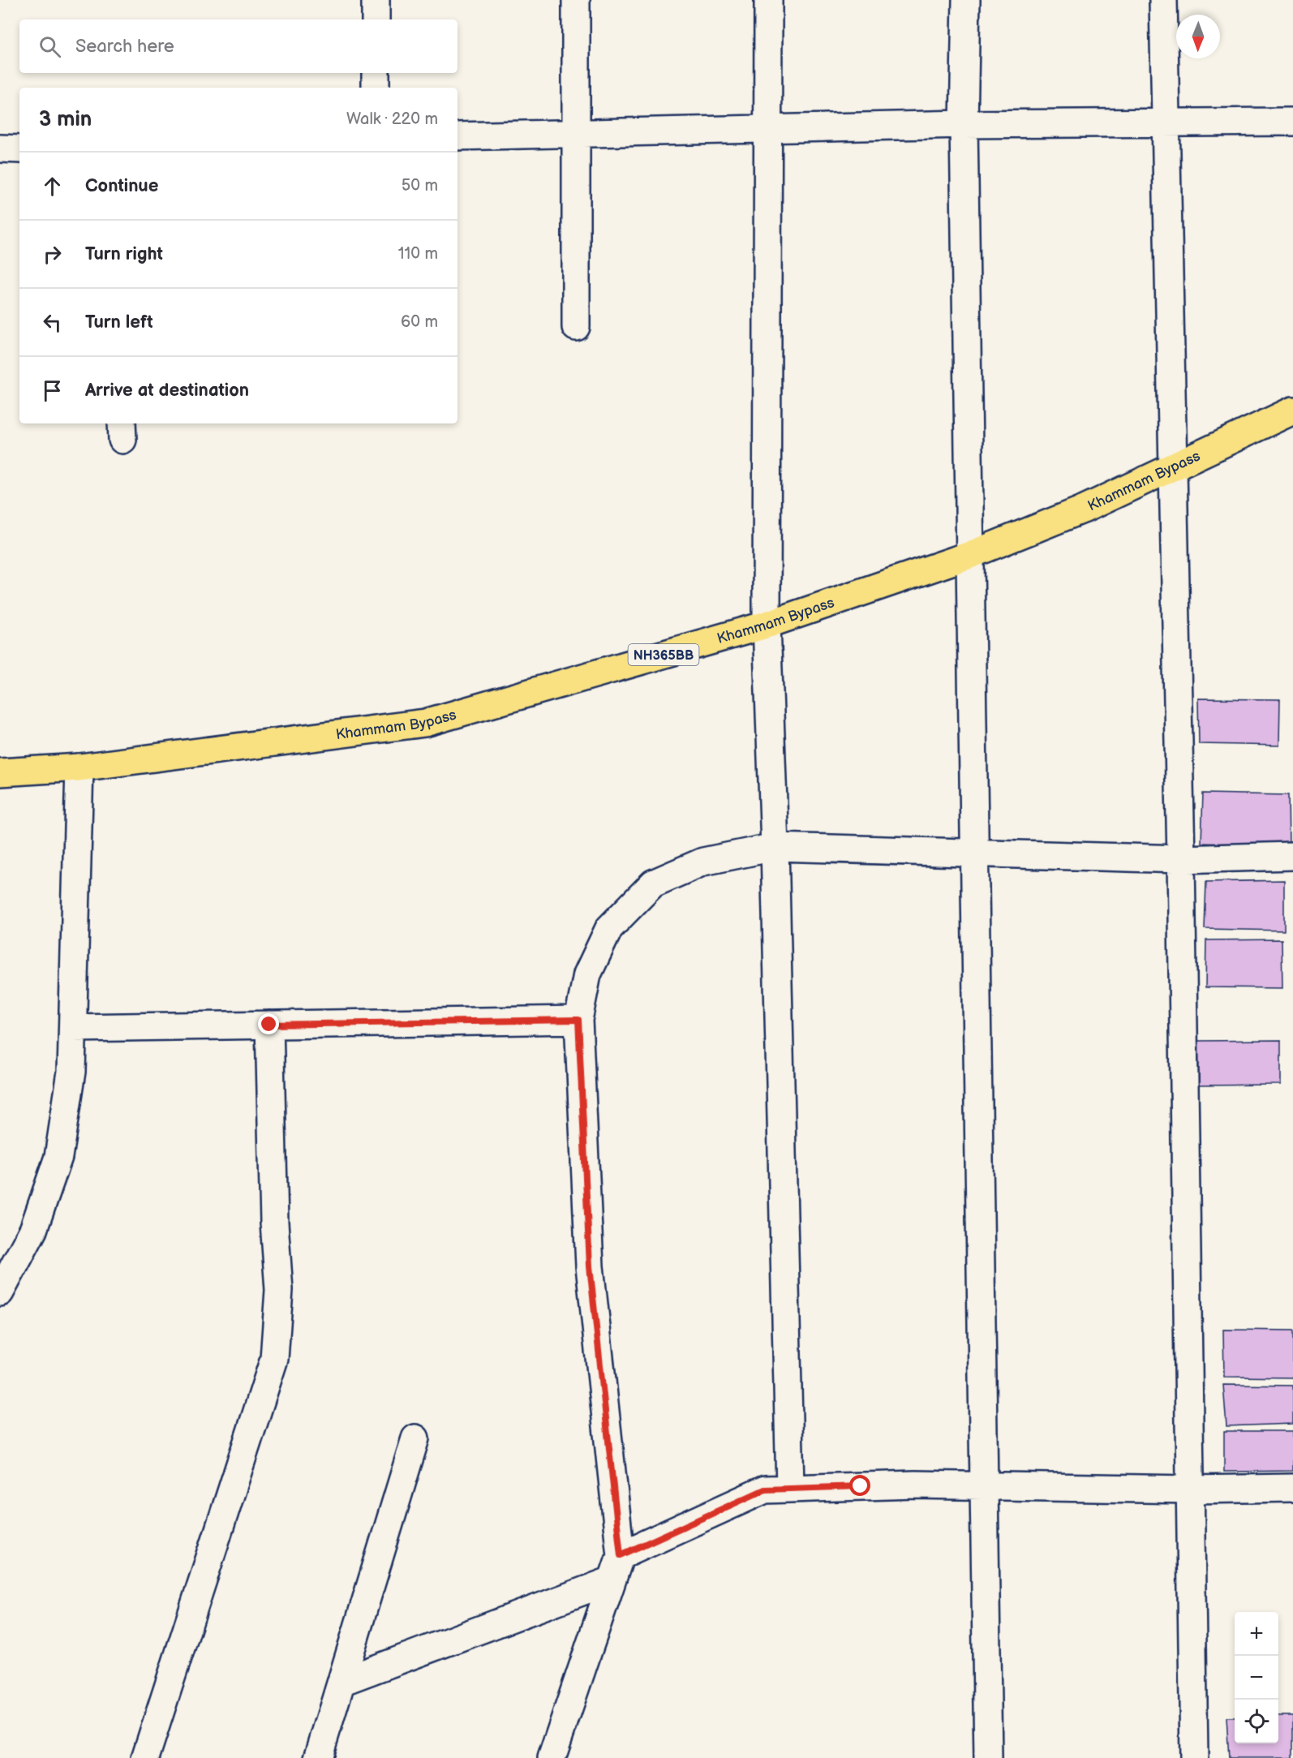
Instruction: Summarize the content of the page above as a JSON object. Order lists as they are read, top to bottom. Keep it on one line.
{"streets":{"highway":["Khammam Bypass","NH365BB"]},"north":"bottom","page":{"search":"Search here","heading":["3 min","Walk · 220 m"],"list":[["Continue","50 m"],["Turn right","110 m"],["Turn left","60 m"],"Arrive at destination"],"map_buttons":["+","−"]}}
